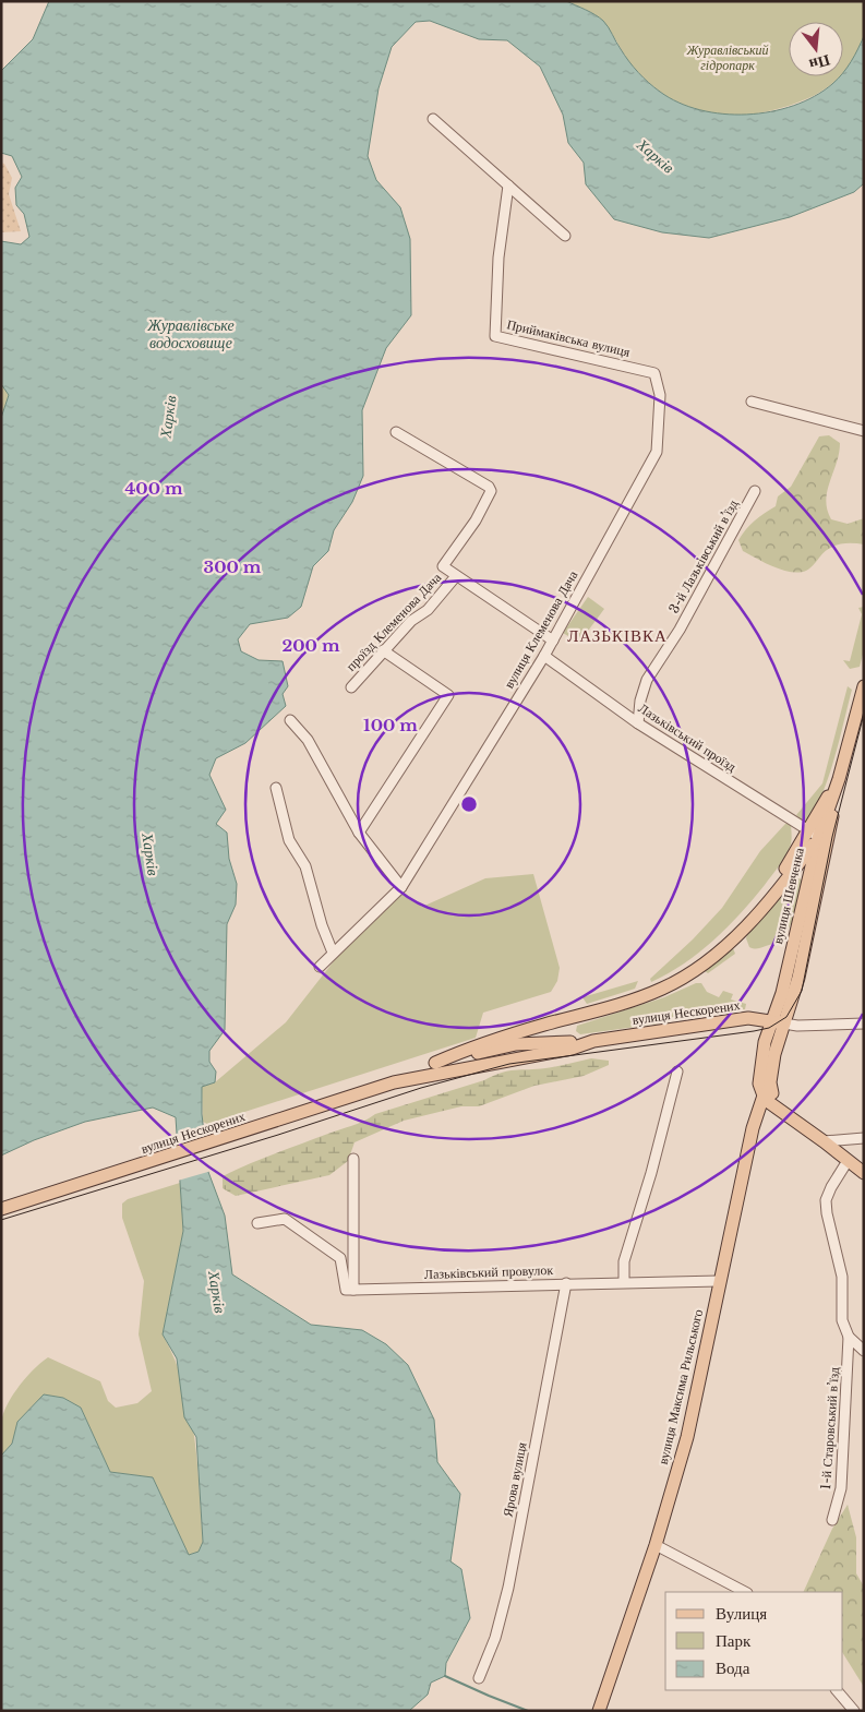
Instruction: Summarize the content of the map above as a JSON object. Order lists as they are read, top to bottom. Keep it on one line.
{"streets":{"main road":["вулиця Шевченка","вулиця Нескорених","вулиця Максима Рильського"],"street":["Приймаківська вулиця","3-й Лазьківський в’їзд","проїзд Клеменова Дача","вулиця Клеменова Дача","Лазьківський проїзд","Лазьківський провулок","1-й Старовський в’їзд","Ярова вулиця"]},"crossings":[["Приймаківська вулиця","вулиця Клеменова Дача"],["3-й Лазьківський в’їзд","Лазьківський проїзд"],["вулиця Клеменова Дача","Лазьківський проїзд"],["Лазьківський проїзд","вулиця Шевченка"],["вулиця Шевченка","вулиця Нескорених"],["вулиця Шевченка","вулиця Максима Рильського"],["вулиця Нескорених","вулиця Максима Рильського"],["Лазьківський провулок","вулиця Максима Рильського"],["Лазьківський провулок","Ярова вулиця"]],"districts":["ЛАЗЬКІВКА"],"water":["Харків","Журавлівське водосховище"],"parks":["Журавлівський гідропарк"],"legend":["Вулиця","Парк","Вода"],"north":"bottom","rings":["400 m","300 m","200 m","100 m"]}
